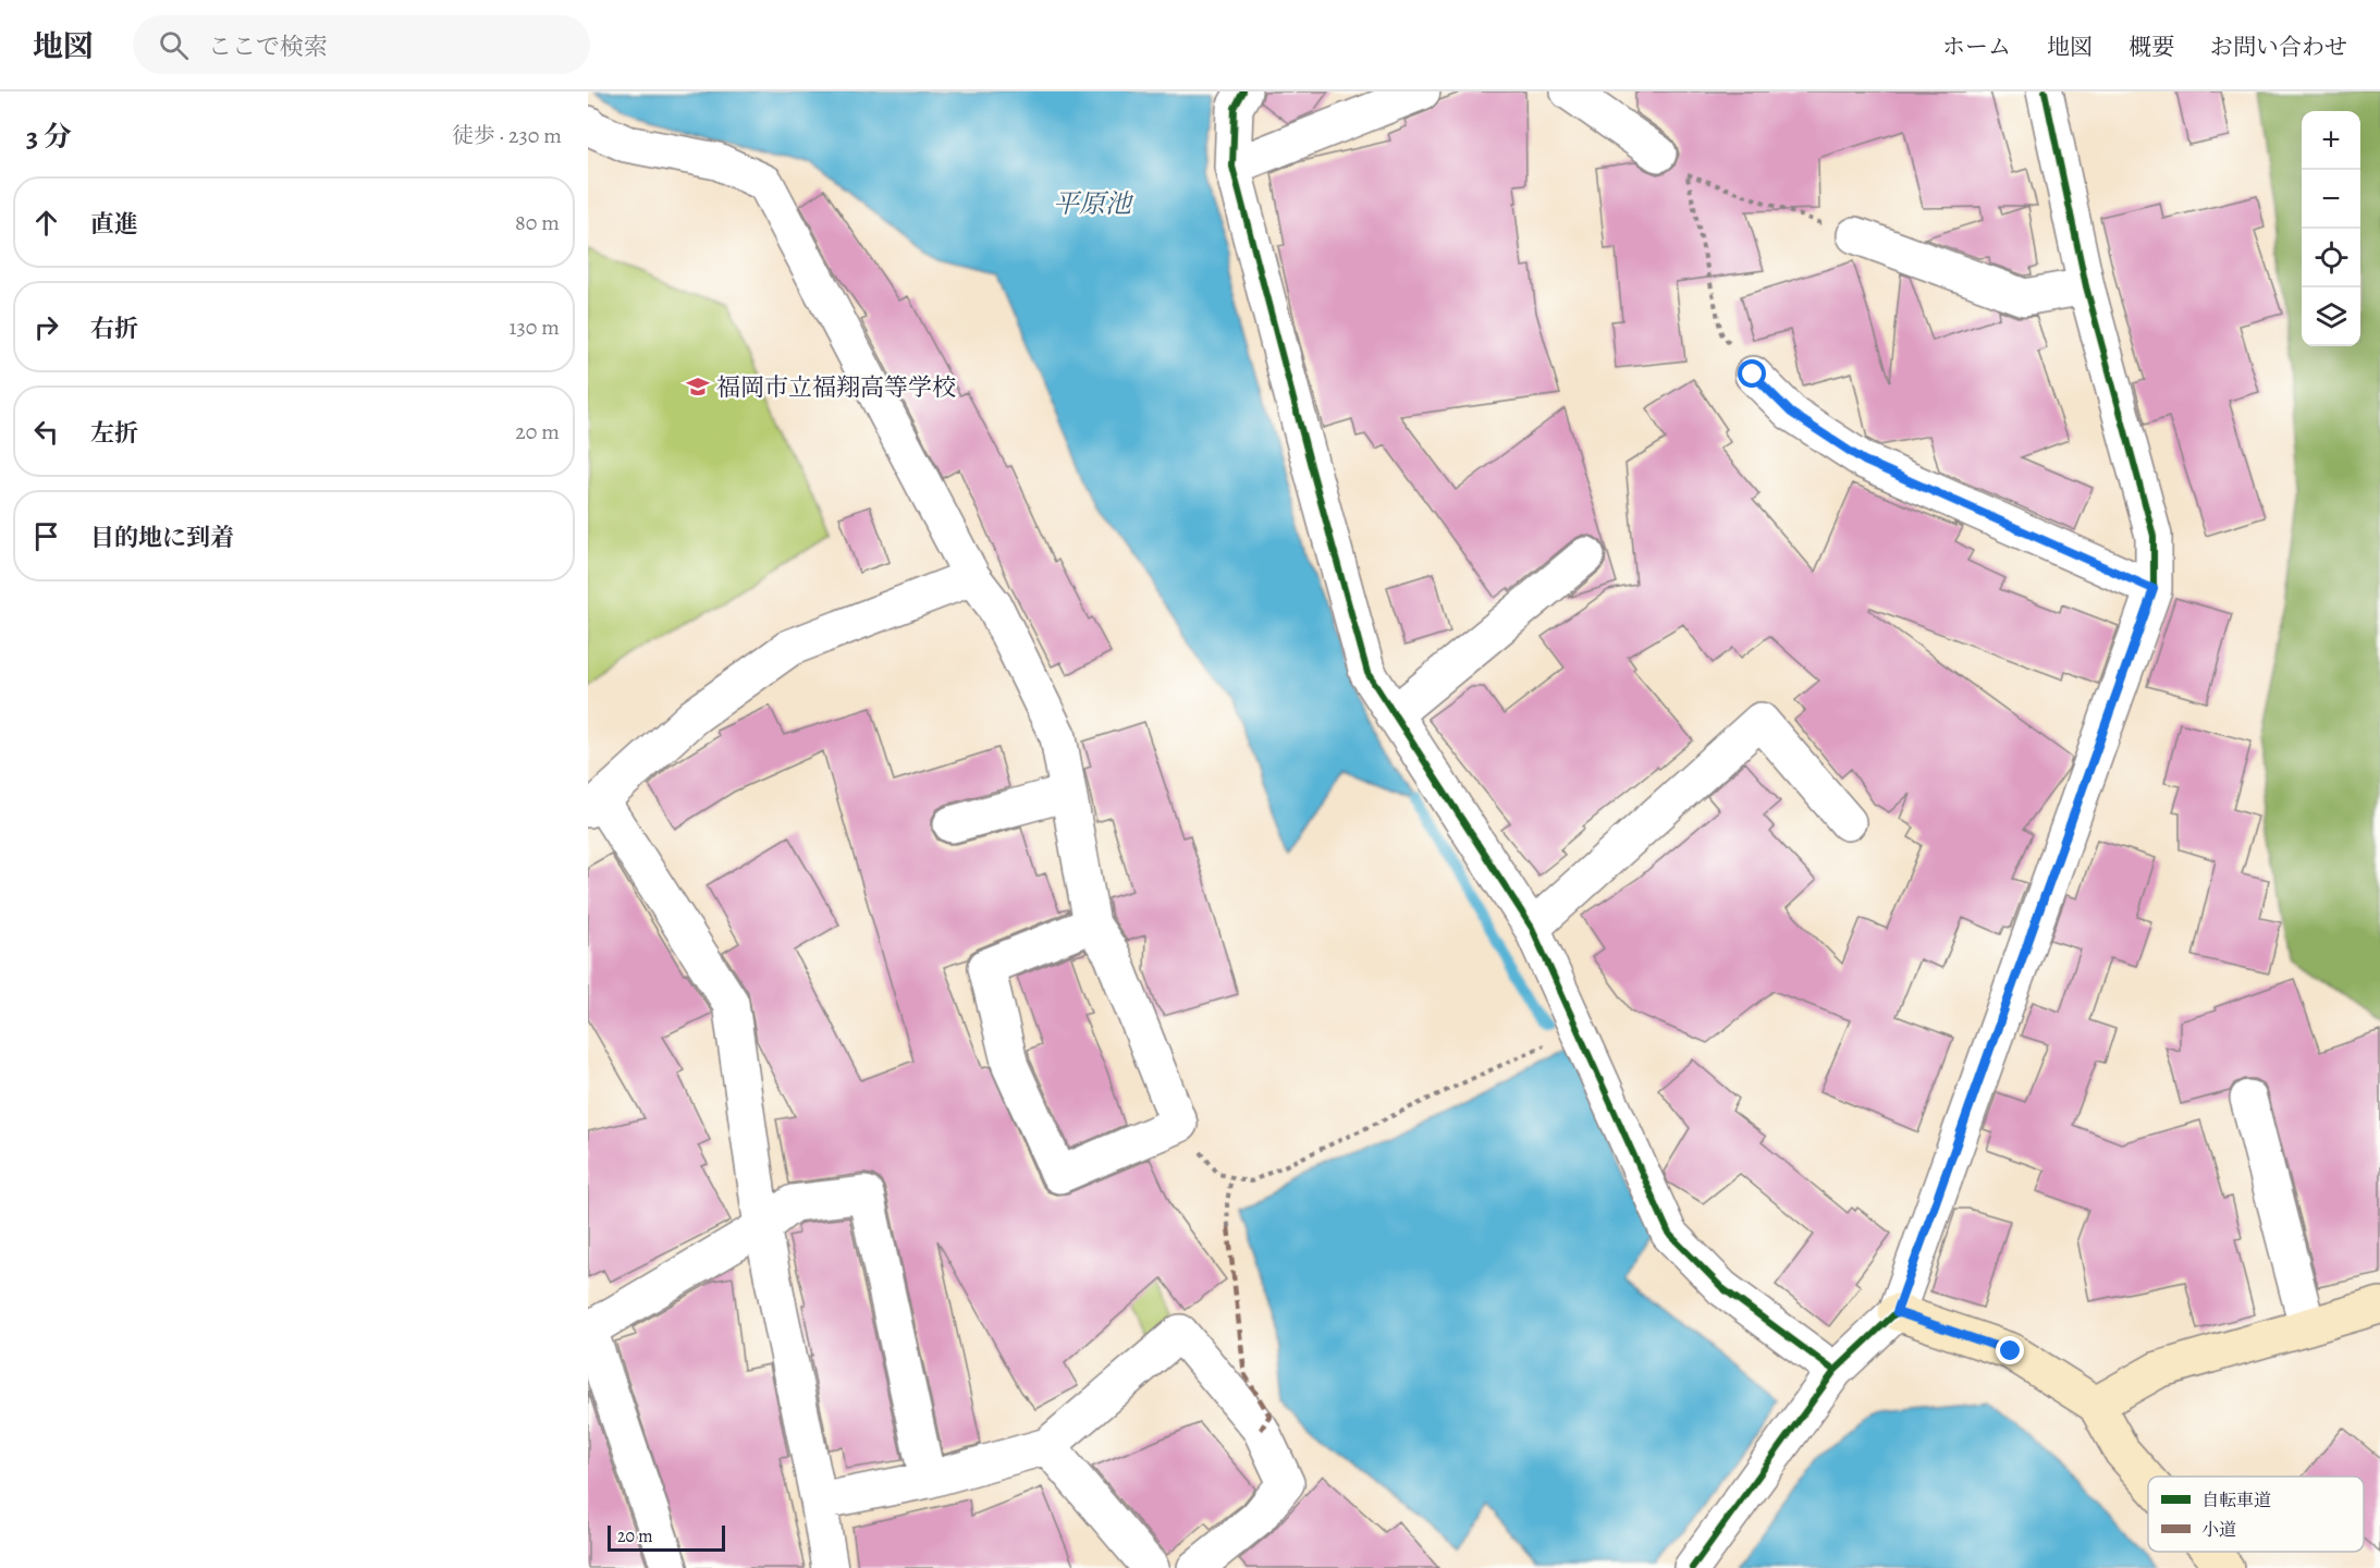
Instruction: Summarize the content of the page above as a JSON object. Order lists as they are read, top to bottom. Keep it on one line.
{"water":["平原池"],"places":{"school or university":["福岡市立福翔高等学校"]},"legend":["自転車道","小道"],"scale_bar":"20 m","page":{"header":"地図","search":"ここで検索","nav":["ホーム","地図","概要","お問い合わせ"],"heading":["3 分","徒歩 · 230 m"],"map_buttons":["+","−"],"list":[["直進","80 m"],["右折","130 m"],["左折","20 m"],"目的地に到着"],"scale":"20 m"}}
